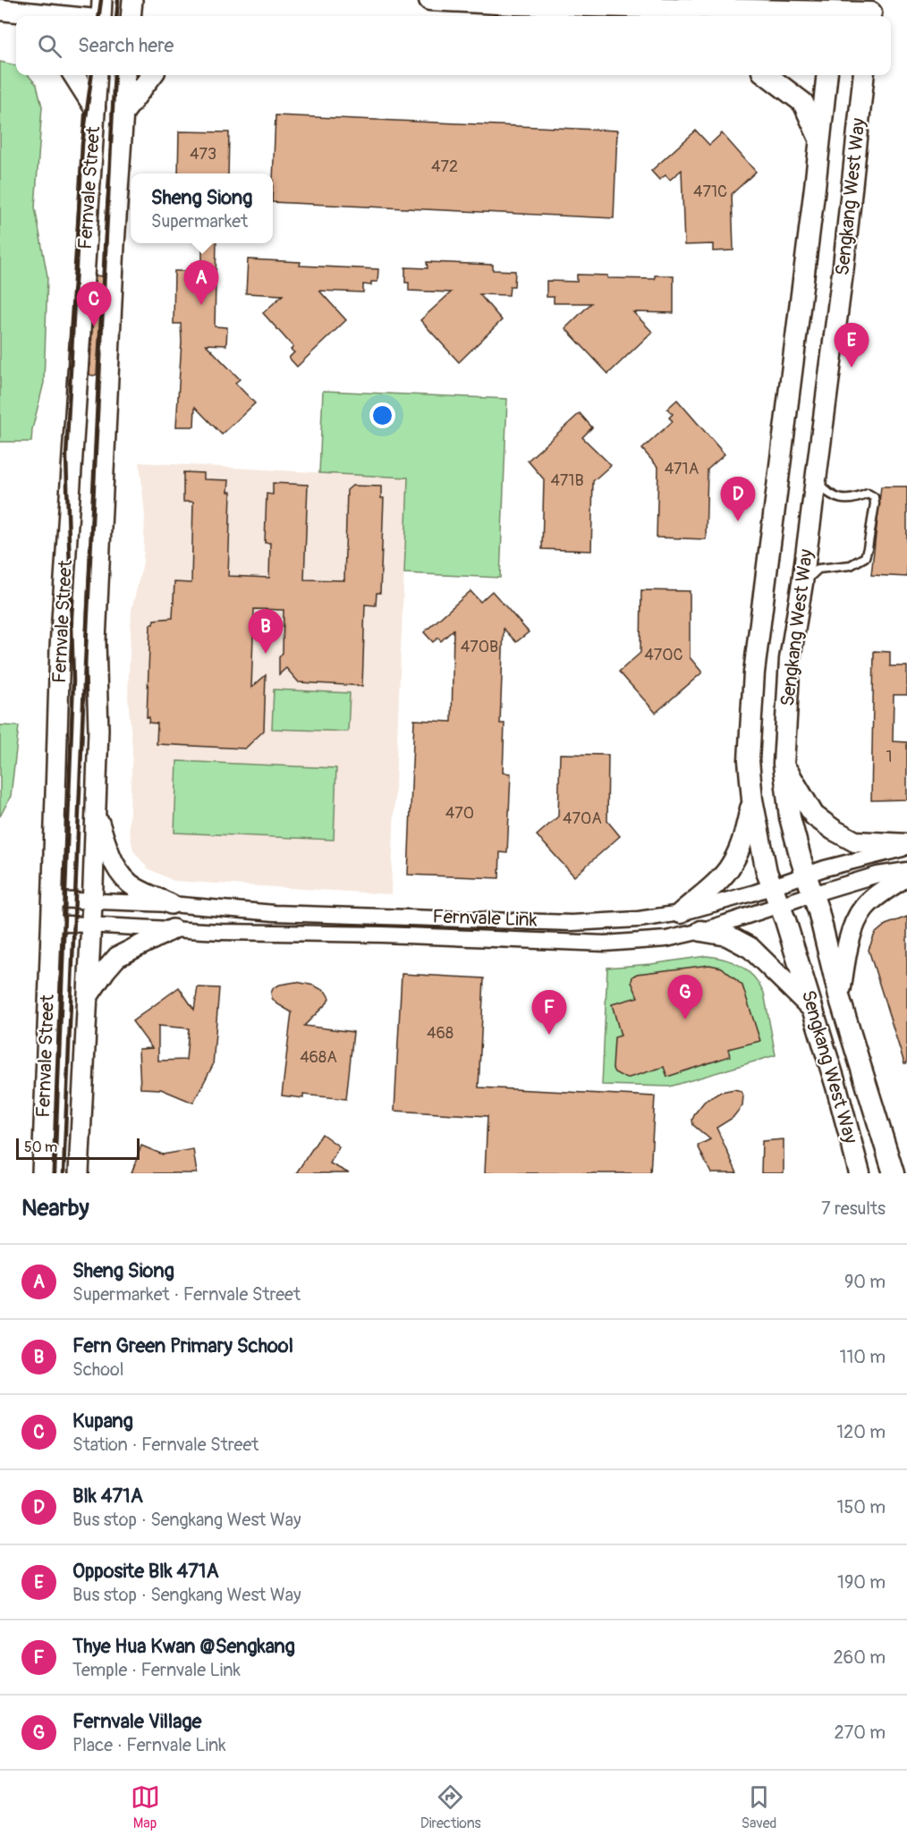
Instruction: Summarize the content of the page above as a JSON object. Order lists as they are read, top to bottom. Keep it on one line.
{"streets":{"main road":["Sengkang West Way"],"street":["Fernvale Street","Fernvale Link"]},"crossings":[["Fernvale Street","Fernvale Link"],["Sengkang West Way","Fernvale Link"]],"house_numbers":["473","472","471C","471A","471B","470B","470C","1","470","470A","468","468A"],"scale_bar":"50 m","page":{"search":"Search here","popup":["Sheng Siong","Supermarket"],"pins":["A","C","E","D","B","G","F"],"scale":"50 m","heading":["Nearby","7 results"],"list":[{"mark":"A","name":"Sheng Siong","note":"Supermarket · Fernvale Street","value":"90 m"},{"mark":"B","name":"Fern Green Primary School","note":"School","value":"110 m"},{"mark":"C","name":"Kupang","note":"Station · Fernvale Street","value":"120 m"},{"mark":"D","name":"Blk 471A","note":"Bus stop · Sengkang West Way","value":"150 m"},{"mark":"E","name":"Opposite Blk 471A","note":"Bus stop · Sengkang West Way","value":"190 m"},{"mark":"F","name":"Thye Hua Kwan @Sengkang","note":"Temple · Fernvale Link","value":"260 m"},{"mark":"G","name":"Fernvale Village","note":"Place · Fernvale Link","value":"270 m"}],"nav":["Map","Directions","Saved"]}}
